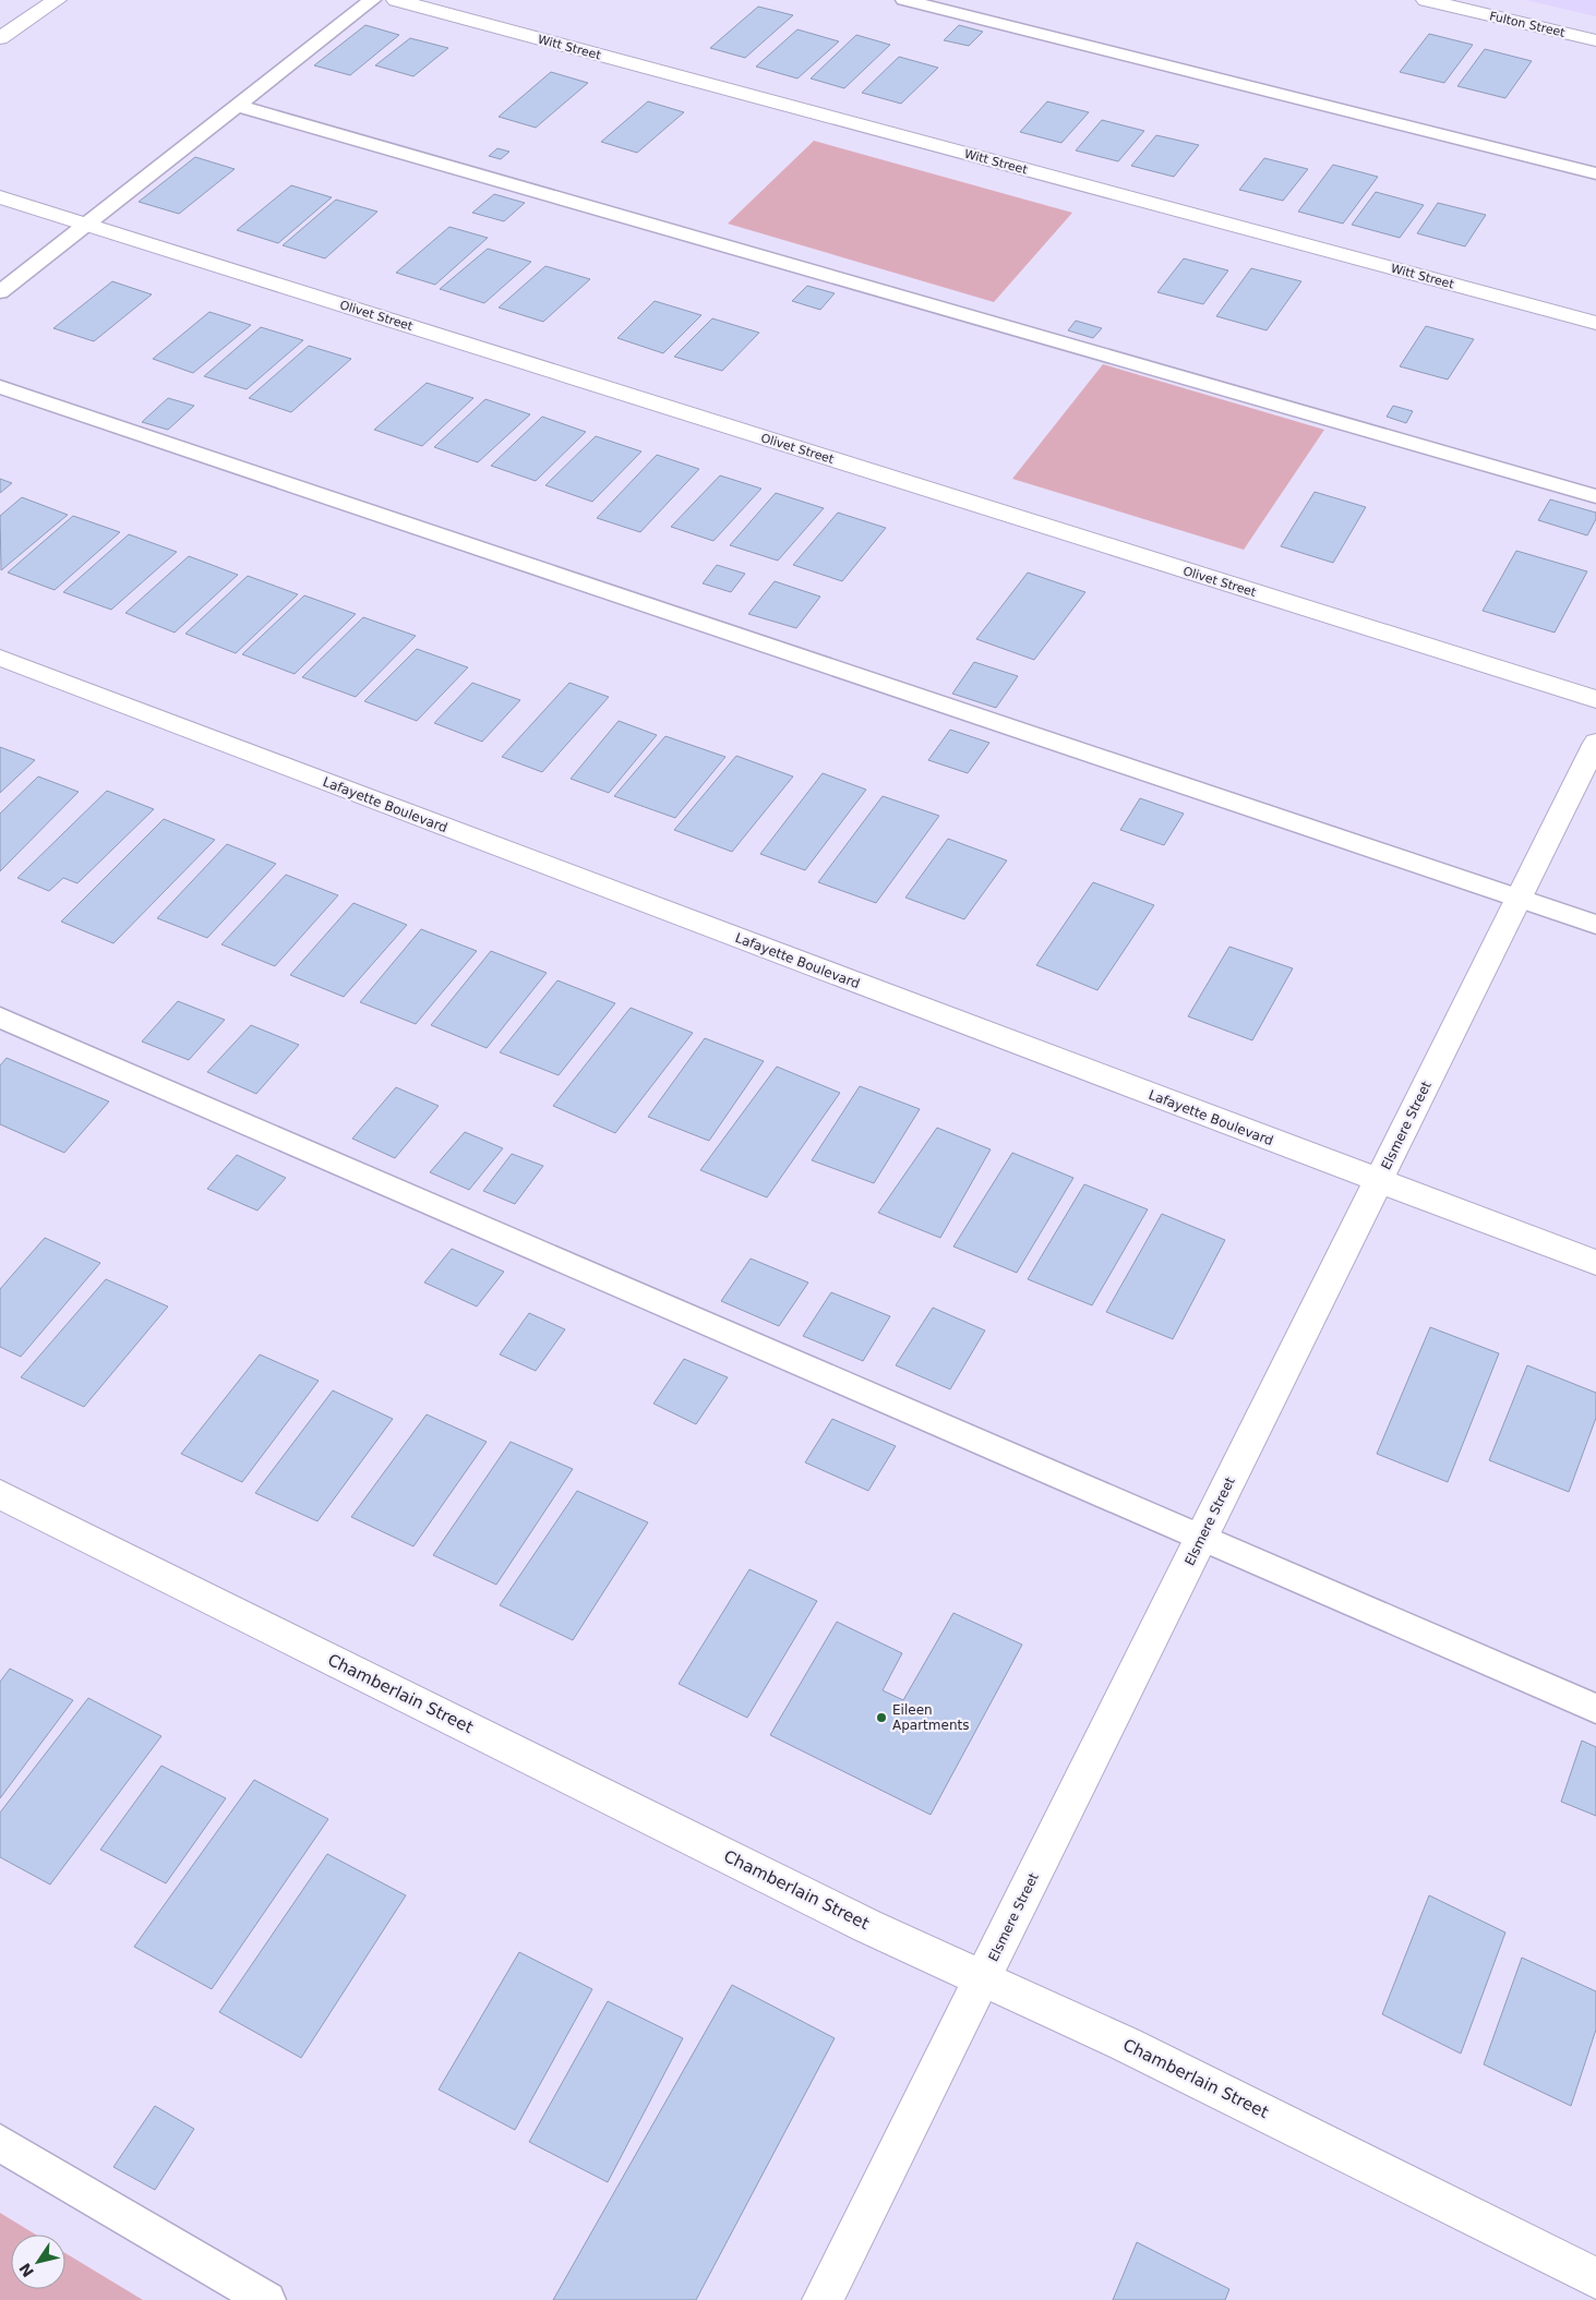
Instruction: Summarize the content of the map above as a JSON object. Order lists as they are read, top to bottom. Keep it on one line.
{"streets":{"street":["Fulton Street","Witt Street","Olivet Street","Lafayette Boulevard","Elsmere Street","Chamberlain Street"]},"crossings":[["Lafayette Boulevard","Elsmere Street"],["Elsmere Street","Chamberlain Street"]],"places":["Eileen Apartments"],"north":"bottom left"}
